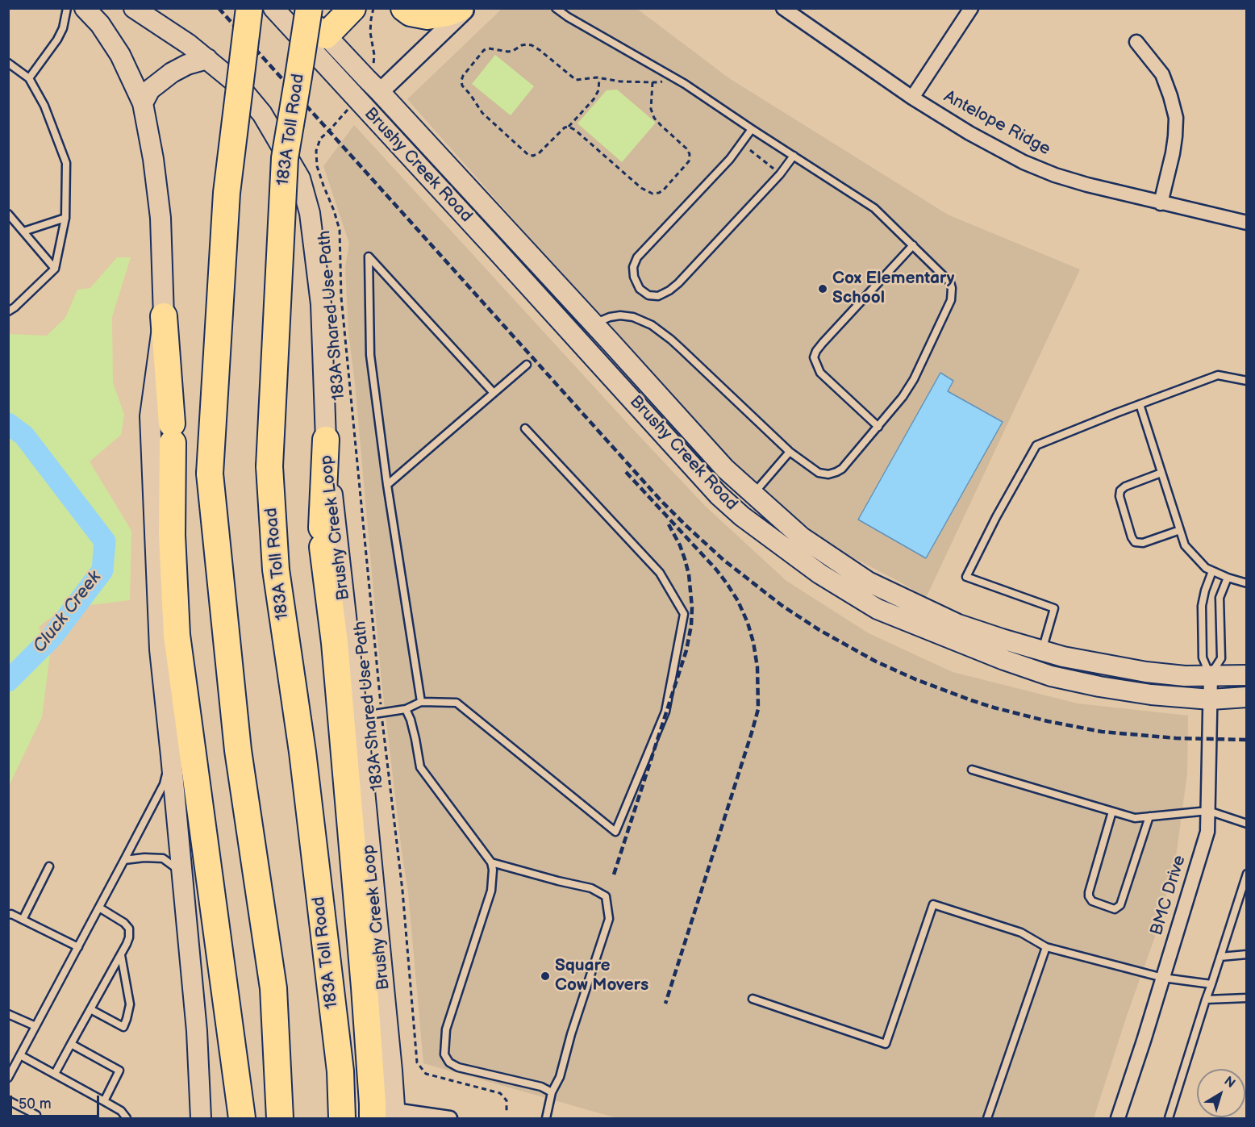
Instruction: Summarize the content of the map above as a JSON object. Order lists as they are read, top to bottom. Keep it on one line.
{"streets":{"highway":["183A Toll Road"],"main road":["Brushy Creek Road","Brushy Creek Loop"],"street":["Antelope Ridge","BMC Drive"],"path":["183A Shared Use Path"]},"crossings":[["Brushy Creek Road","BMC Drive"]],"water":["Cluck Creek"],"places":["Cox Elementary School","Square Cow Movers"],"scale_bar":"50 m","north":"top right"}
